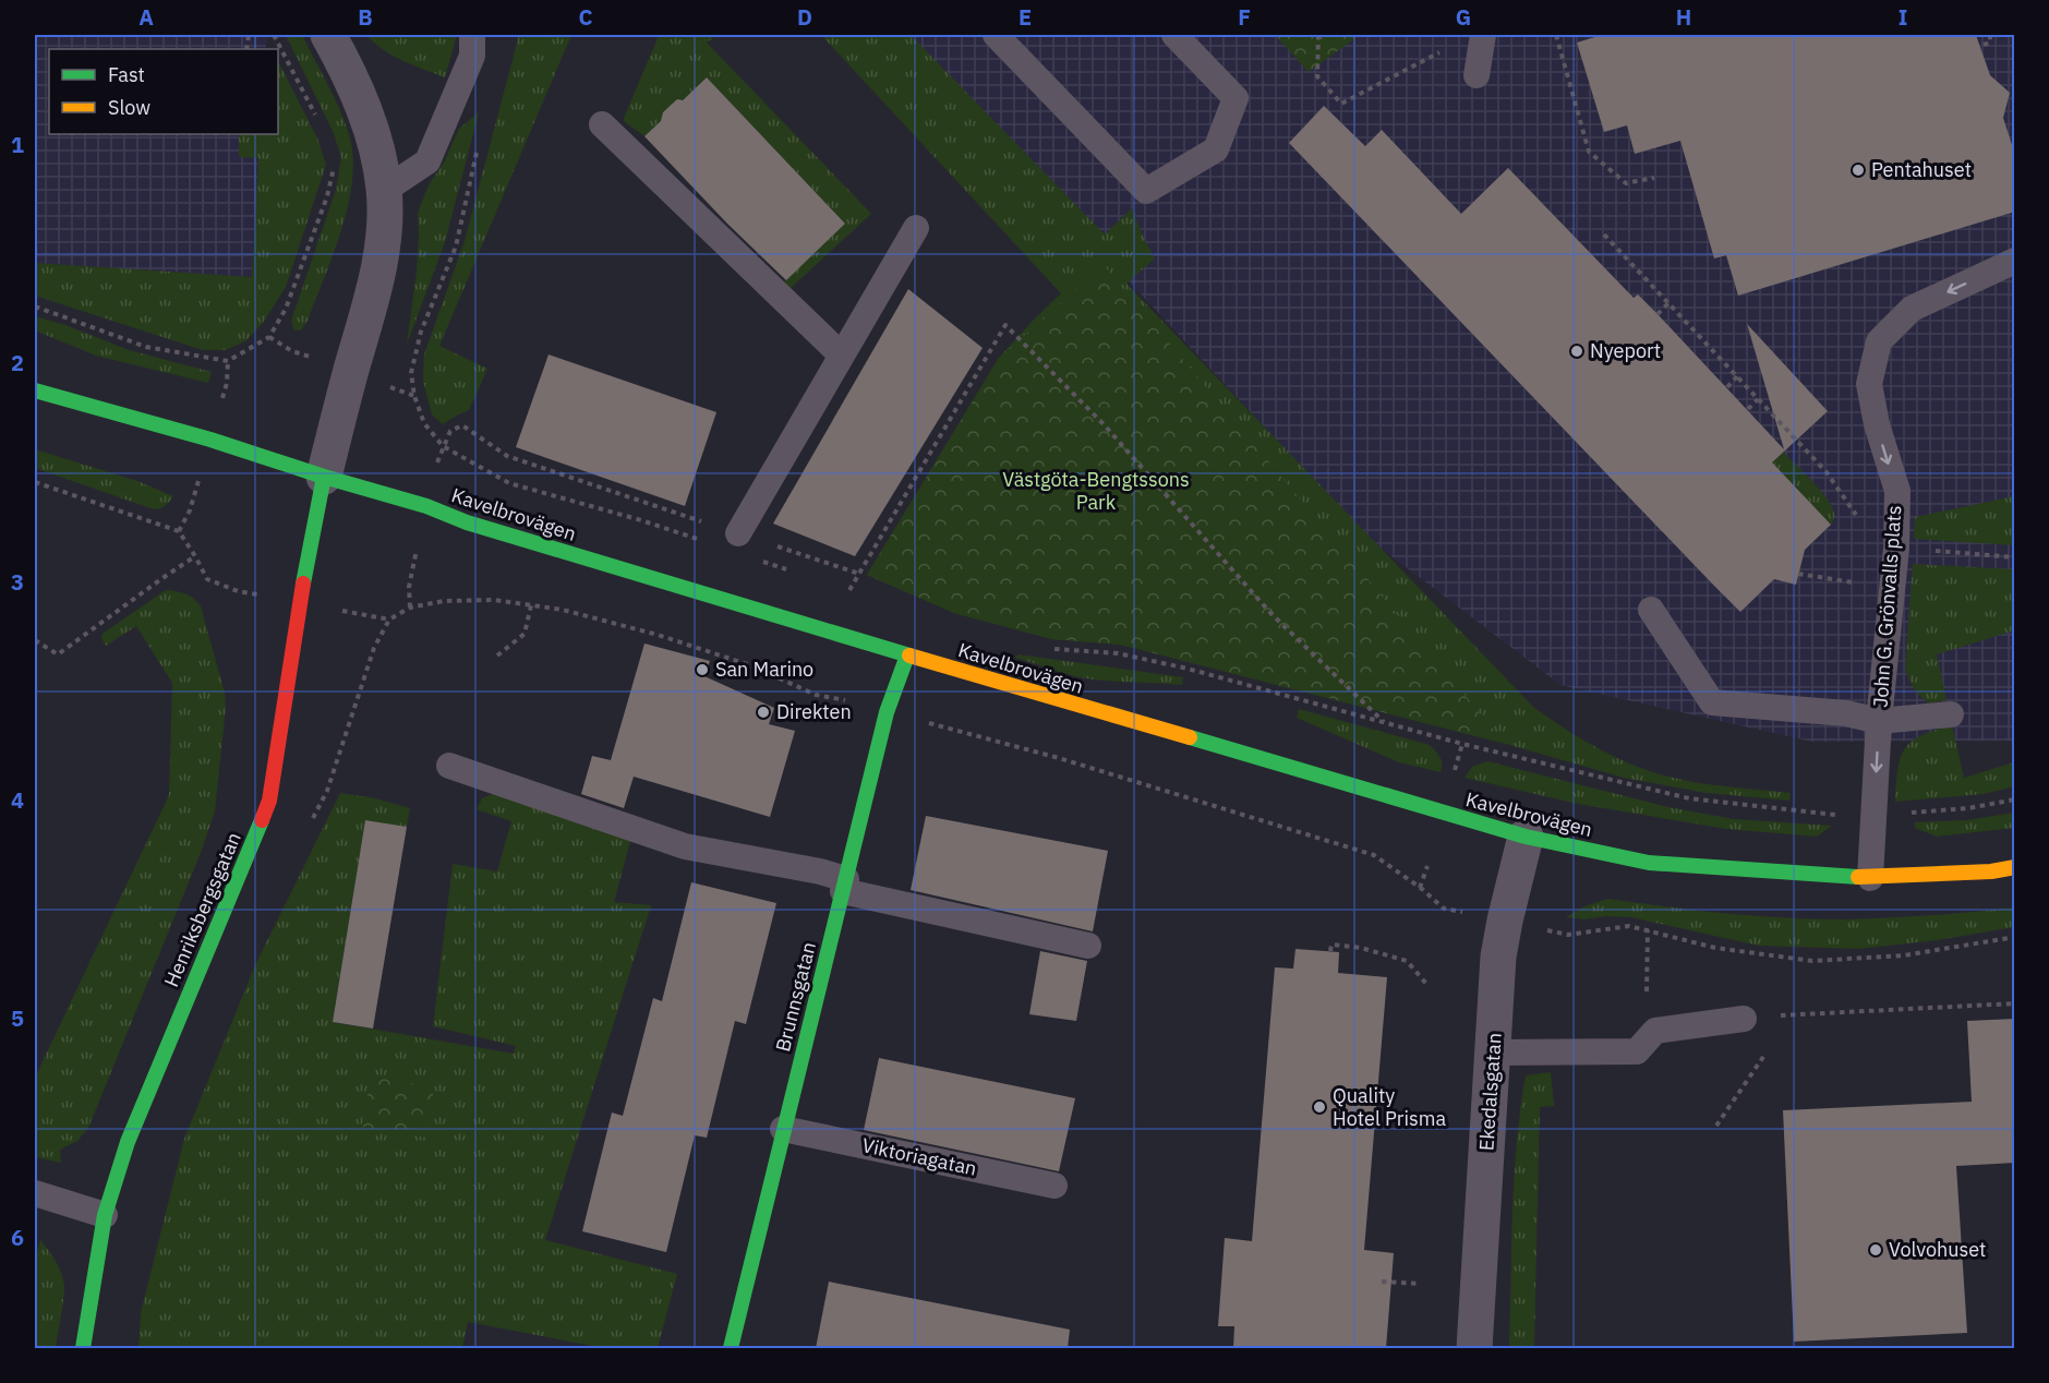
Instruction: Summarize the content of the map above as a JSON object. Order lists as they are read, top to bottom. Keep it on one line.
{"streets":{"main road":["Kavelbrovägen","Henriksbergsgatan","Brunnsgatan"],"street":["Ekedalsgatan"],"lane":["John G. Grönvalls plats","Viktoriagatan"]},"crossings":[["Kavelbrovägen","John G. Grönvalls plats"],["Kavelbrovägen","Henriksbergsgatan"],["Kavelbrovägen","Brunnsgatan"],["Kavelbrovägen","Ekedalsgatan"],["Brunnsgatan","Viktoriagatan"]],"one_way":["John G. Grönvalls plats"],"parks":["Västgöta-Bengtssons Park"],"places":["Pentahuset","Nyeport","San Marino","Direkten","Quality Hotel Prisma","Volvohuset"],"legend":["Fast","Slow"],"grid":{"columns":["A","B","C","D","E","F","G","H","I"],"rows":["1","2","3","4","5","6"]}}
